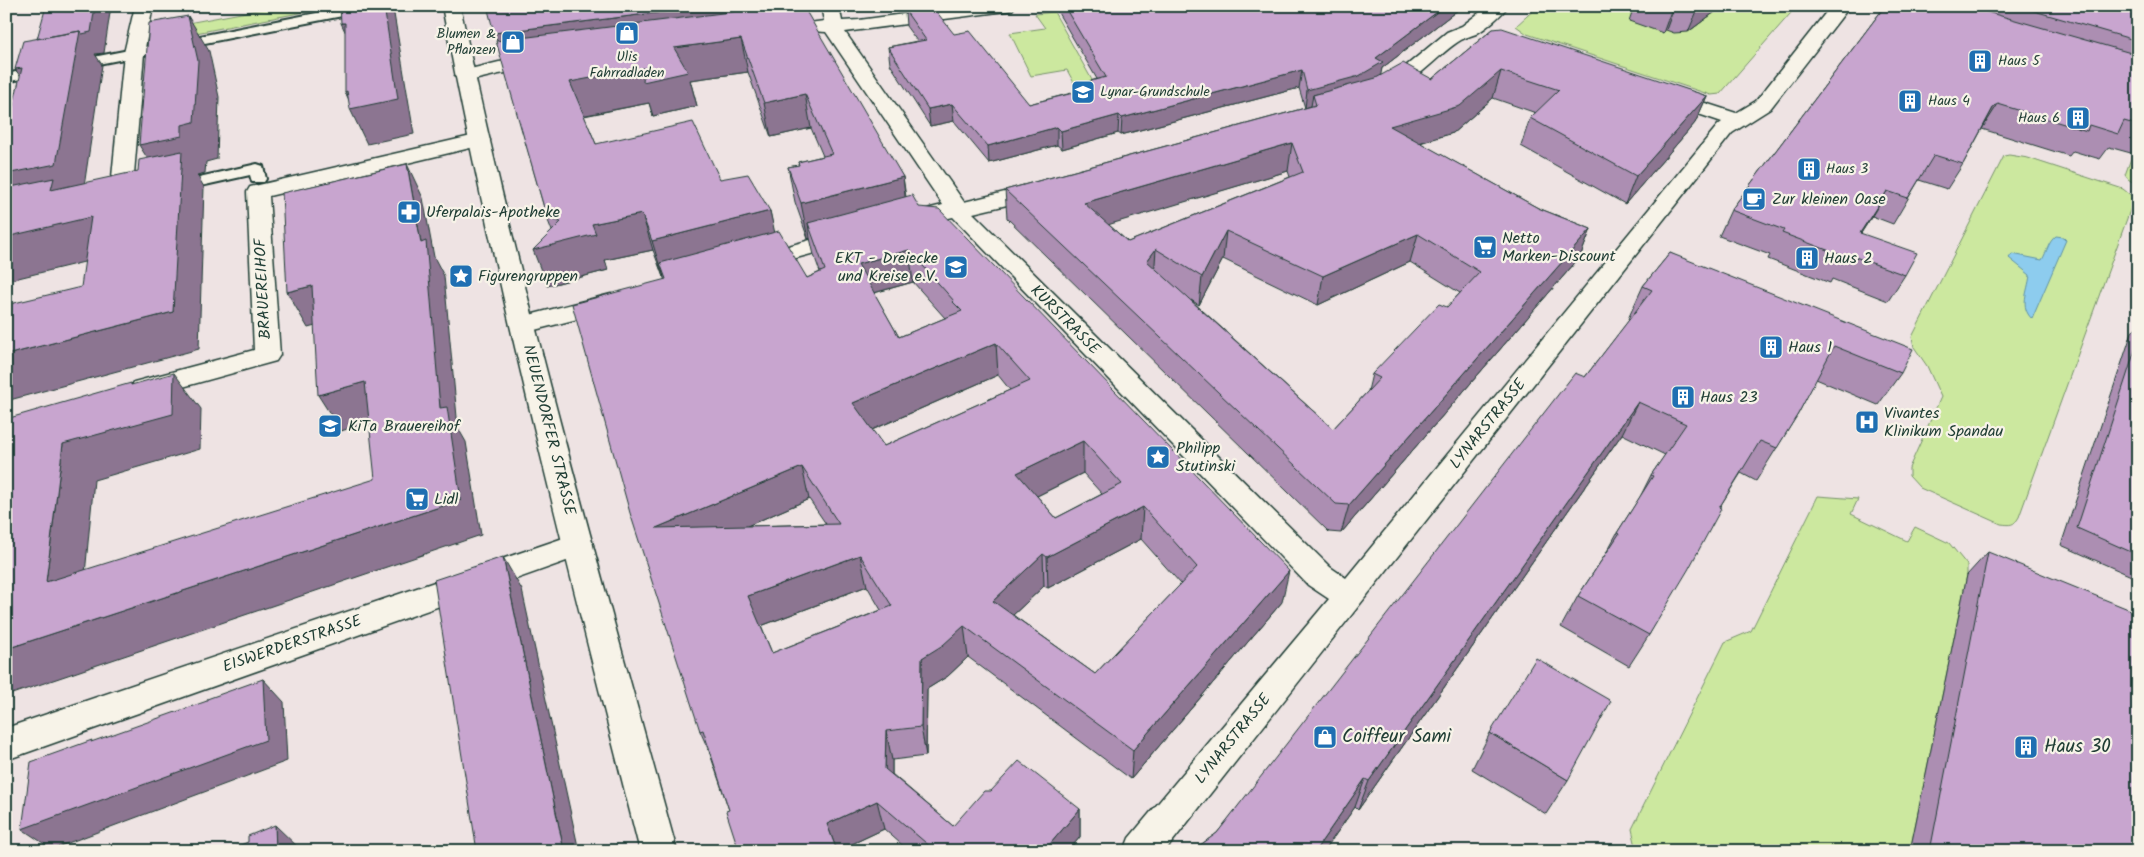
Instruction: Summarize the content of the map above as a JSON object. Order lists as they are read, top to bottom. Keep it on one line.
{"streets":{"street":["BRAUEREIHOF","KURSTRASSE","LYNARSTRASSE","NEUENDORFER STRASSE","EISWERDERSTRASSE"]},"crossings":[["KURSTRASSE","LYNARSTRASSE"],["NEUENDORFER STRASSE","EISWERDERSTRASSE"]],"places":{"shop":["Ulis Fahrradladen","Blumen & Pflanzen","Coiffeur Sami"],"building":["Haus 5","Haus 4","Haus 6","Haus 3","Haus 2","Haus 1","Haus 23","Haus 30"],"school or university":["Lynar-Grundschule","EKT - Dreiecke und Kreise e.V.","KiTa Brauereihof"],"cafe":["Zur kleinen Oase"],"pharmacy":["Uferpalais-Apotheke"],"supermarket":["Netto Marken-Discount","Lidl"],"place":["Figurengruppen","Philipp Stutinski"],"hospital":["Vivantes Klinikum Spandau"]}}
